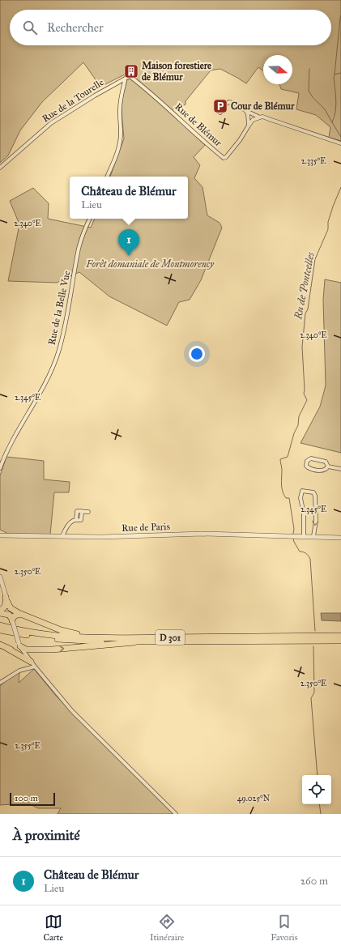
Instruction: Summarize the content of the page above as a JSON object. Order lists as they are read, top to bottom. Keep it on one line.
{"streets":{"highway":["D 301"],"street":["Rue de la Tourelle","Rue de Blémur","Rue de la Belle Vue","Rue de Paris"]},"crossings":[["Rue de la Tourelle","Rue de Blémur"]],"water":["Ru de Pontcelles"],"parks":["Forêt domaniale de Montmorency"],"places":{"building":["Maison forestiere de Blémur"],"parking":["Cour de Blémur"]},"scale_bar":"100 m","north":"right","page":{"search":"Rechercher","popup":["Château de Blémur","Lieu"],"pins":"1","scale":"100 m","heading":"À proximité","list":[{"mark":"1","name":"Château de Blémur","note":"Lieu","value":"260 m"}],"nav":["Carte","Itinéraire","Favoris"]},"coordinates":["2.335°E","2.340°E","2.345°E","2.350°E","2.355°E","49.025°N"]}
